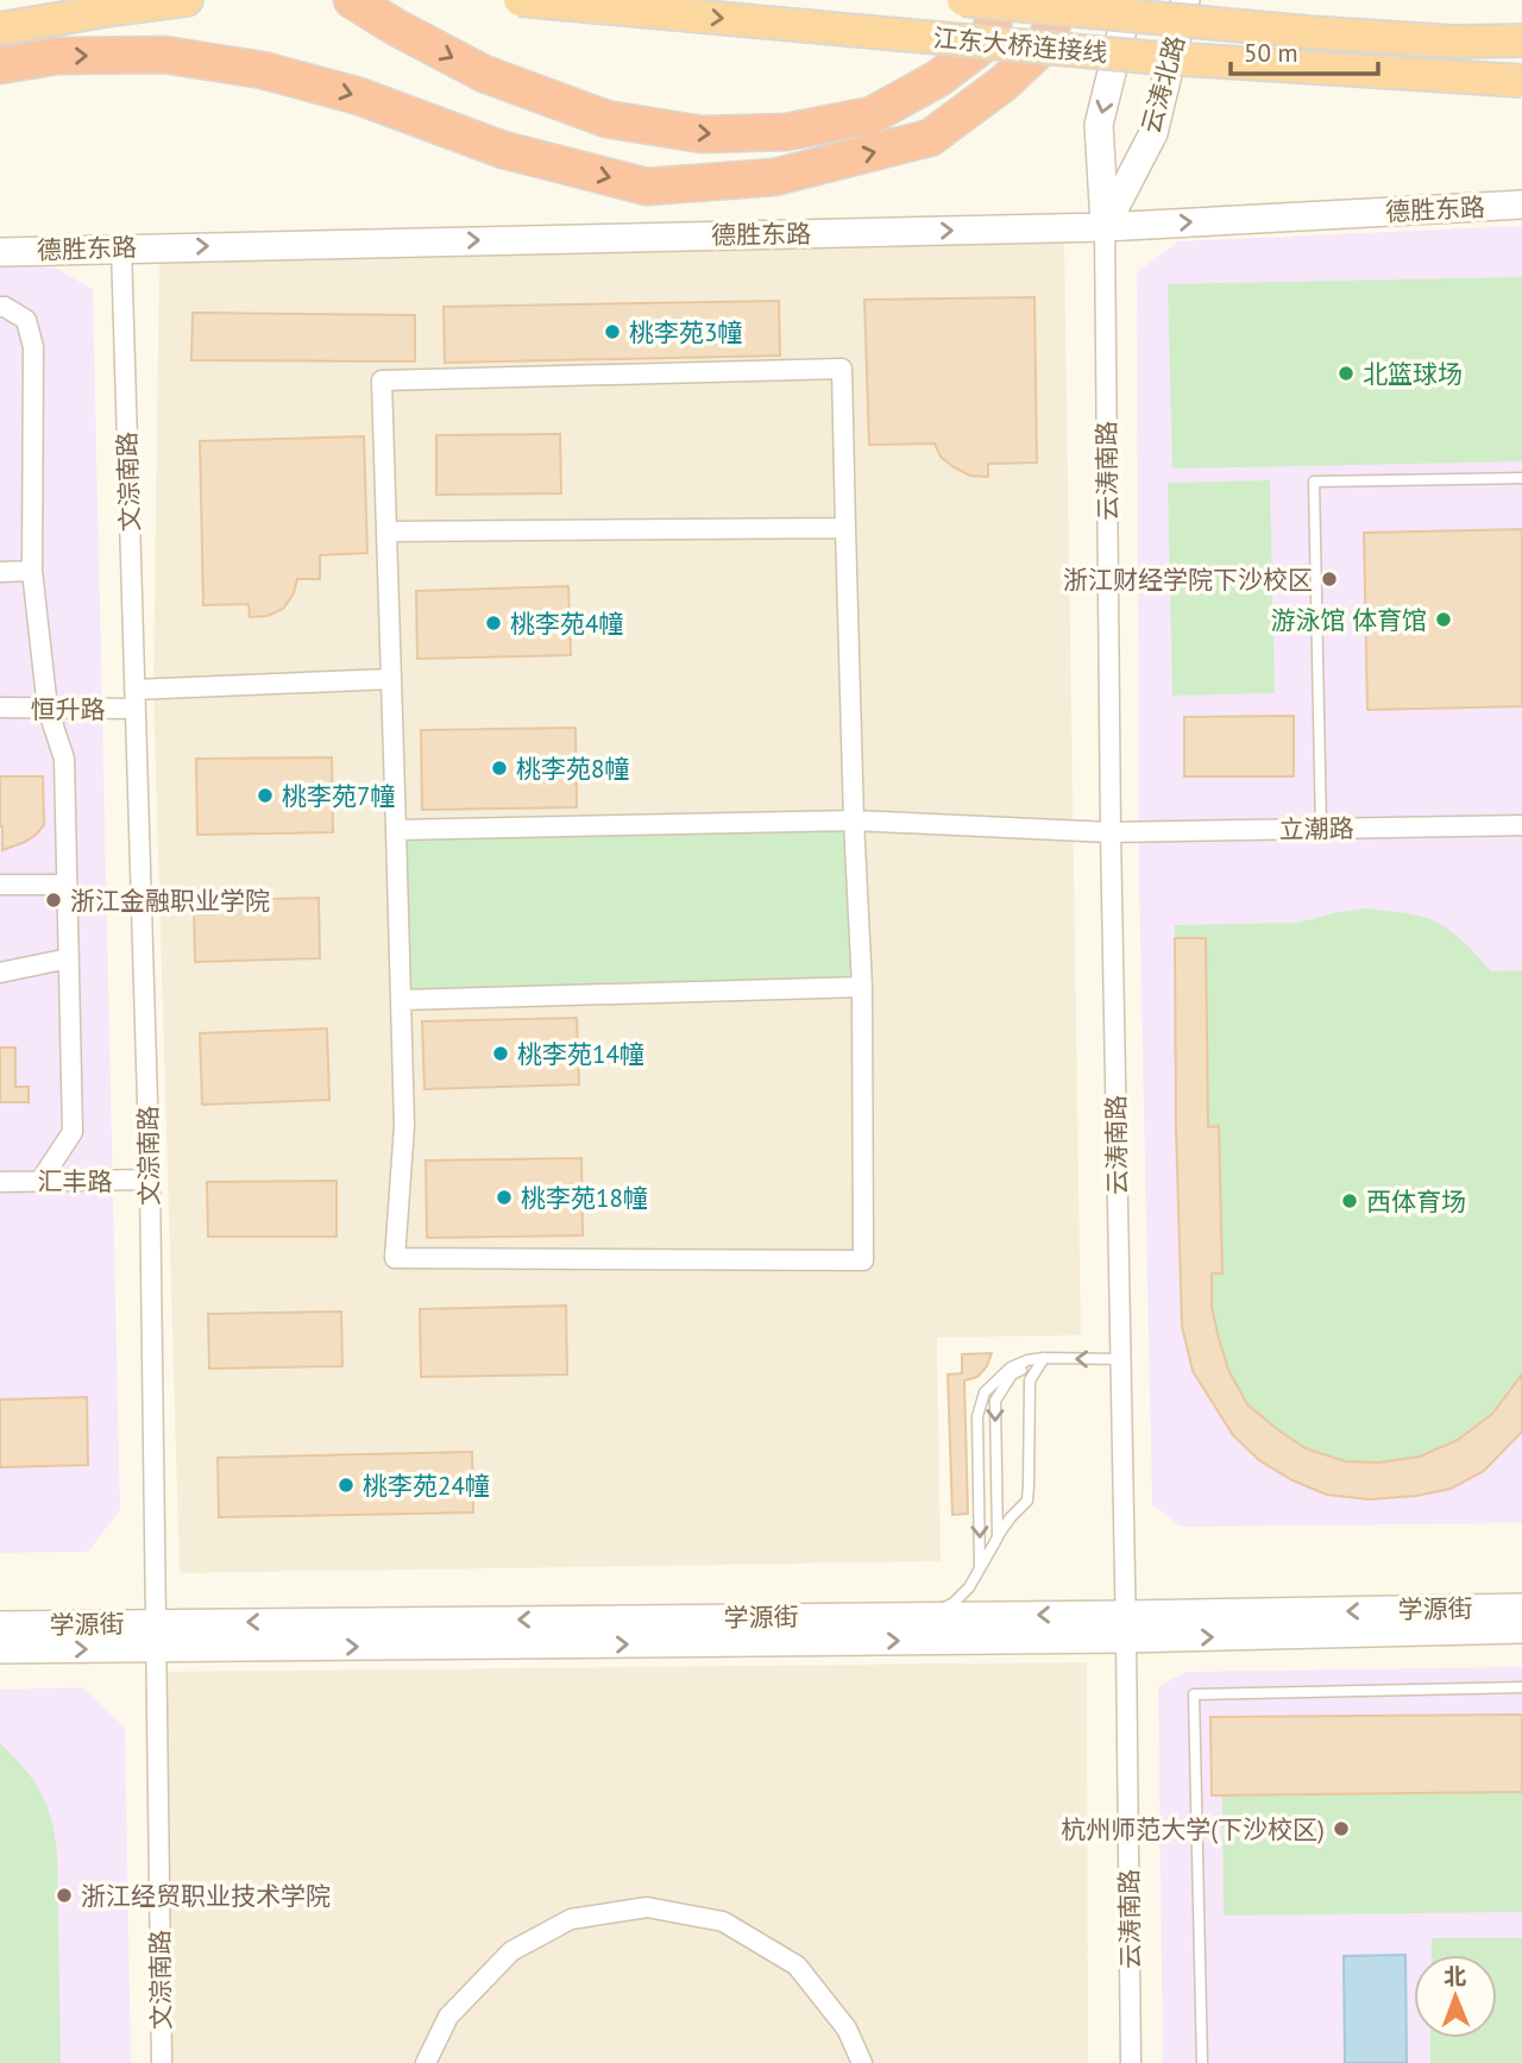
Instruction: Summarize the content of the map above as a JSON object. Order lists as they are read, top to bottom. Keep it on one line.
{"streets":{"highway":["江东大桥连接线"],"main road":["云涛北路","德胜东路","学源街"],"street":["云涛南路","文淙南路","恒升路","立潮路","汇丰路"]},"crossings":[["云涛北路","德胜东路"],["云涛北路","云涛南路"],["德胜东路","云涛南路"],["德胜东路","文淙南路"],["云涛南路","立潮路"],["云涛南路","学源街"],["文淙南路","恒升路"],["文淙南路","汇丰路"],["文淙南路","学源街"]],"one_way":["德胜东路"],"places":["桃李苑3幢","北篮球场","浙江财经学院下沙校区","游泳馆 体育馆","桃李苑4幢","桃李苑8幢","桃李苑7幢","浙江金融职业学院","桃李苑14幢","桃李苑18幢","西体育场","桃李苑24幢","杭州师范大学(下沙校区)","浙江经贸职业技术学院"],"scale_bar":"50 m","north":"top"}
